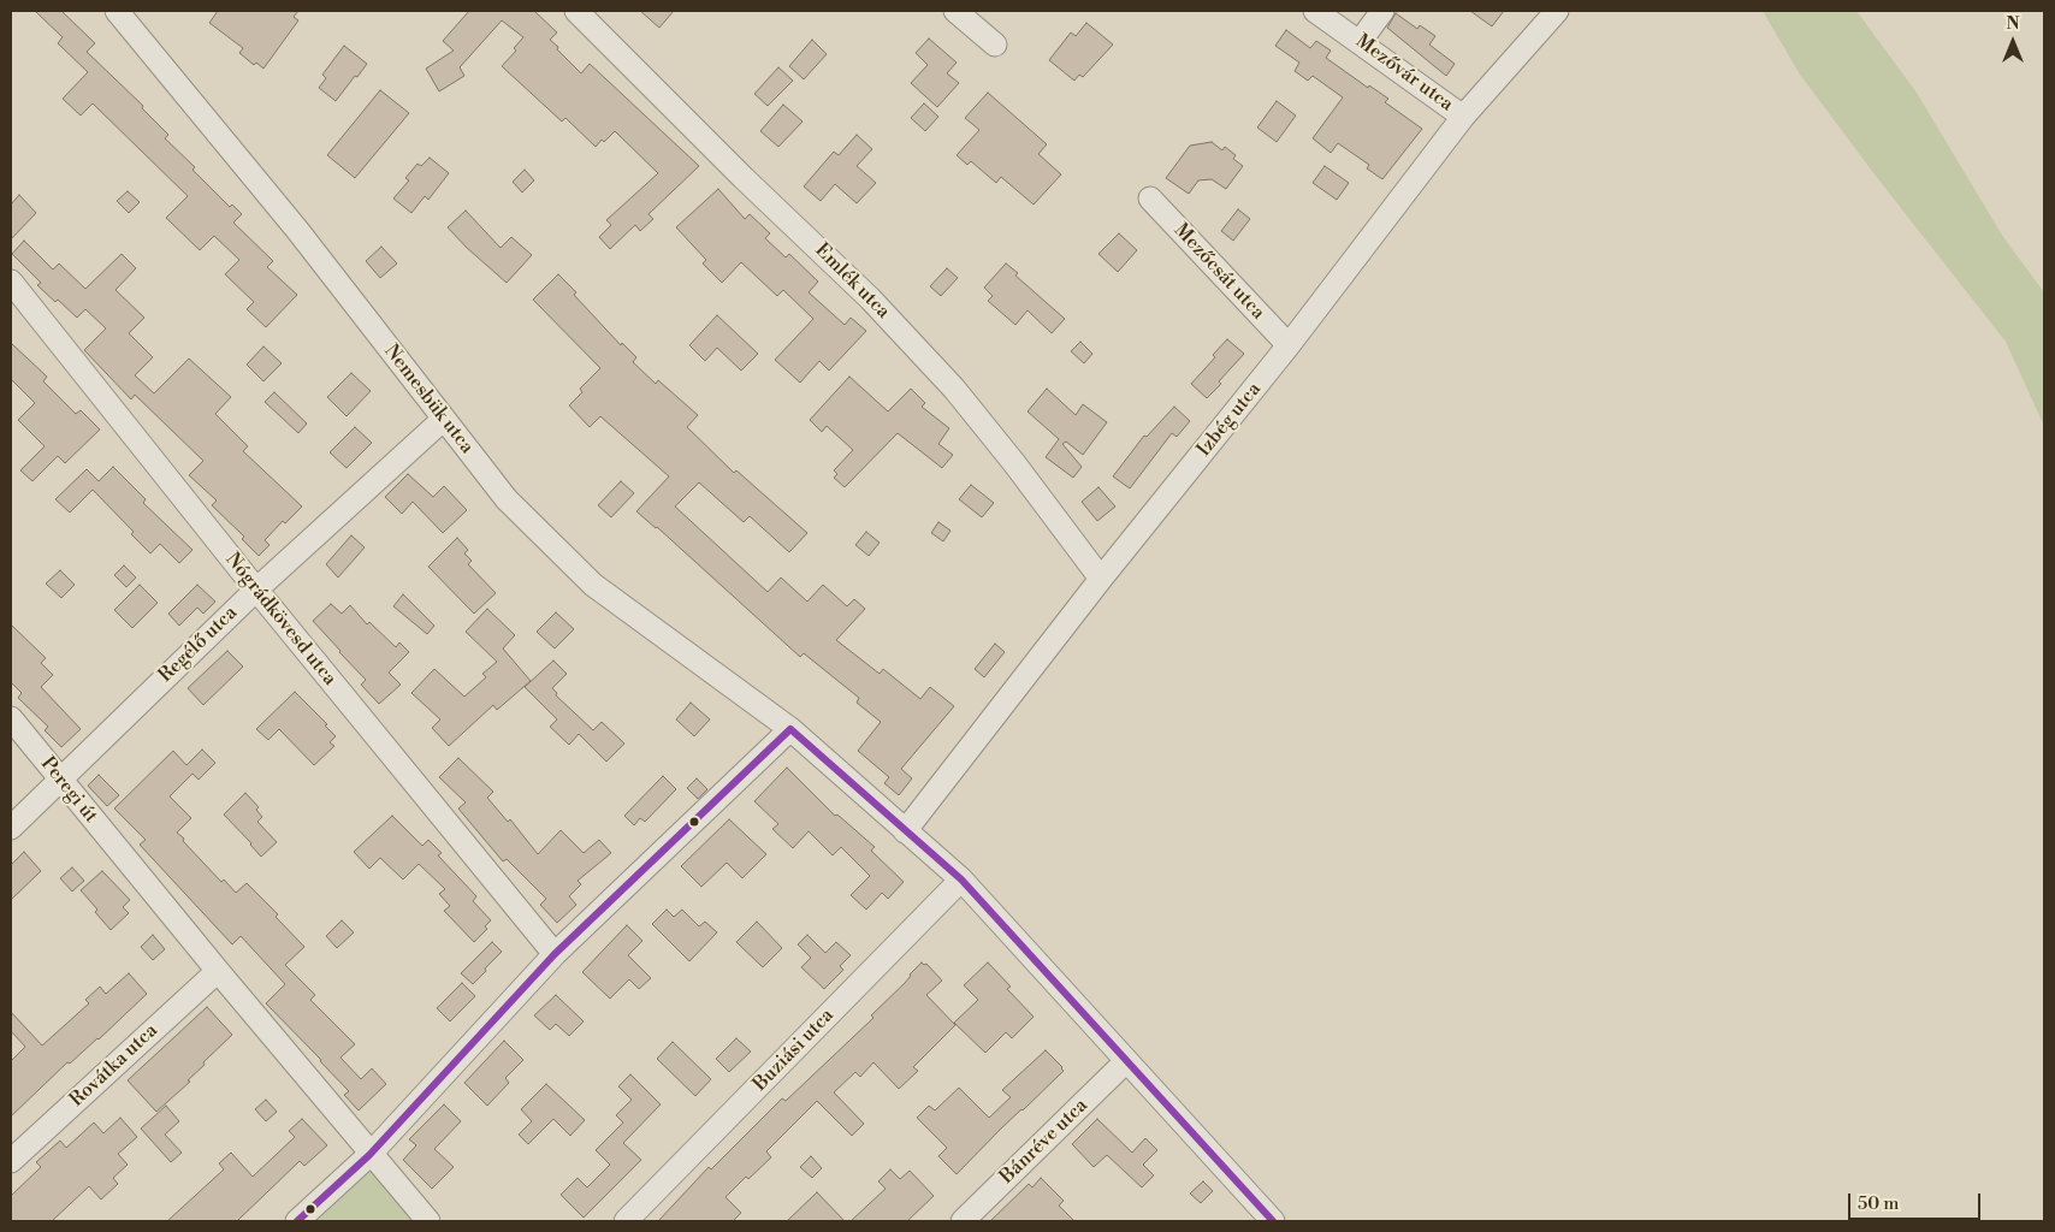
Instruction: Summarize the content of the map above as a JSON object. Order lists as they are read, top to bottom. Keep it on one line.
{"streets":{"street":["Mezővár utca","Mezőcsát utca","Emlék utca","Nemesbük utca","Izbég utca","Nógrádkövesd utca","Regélő utca","Peregi út","Buziási utca","Rovátka utca","Bánréve utca"]},"crossings":[["Mezővár utca","Izbég utca"],["Mezőcsát utca","Izbég utca"],["Emlék utca","Izbég utca"],["Nemesbük utca","Izbég utca"],["Nemesbük utca","Regélő utca"],["Nemesbük utca","Buziási utca"],["Nemesbük utca","Bánréve utca"],["Nógrádkövesd utca","Regélő utca"],["Regélő utca","Peregi út"],["Peregi út","Rovátka utca"]],"scale_bar":"50 m","north":"top"}
